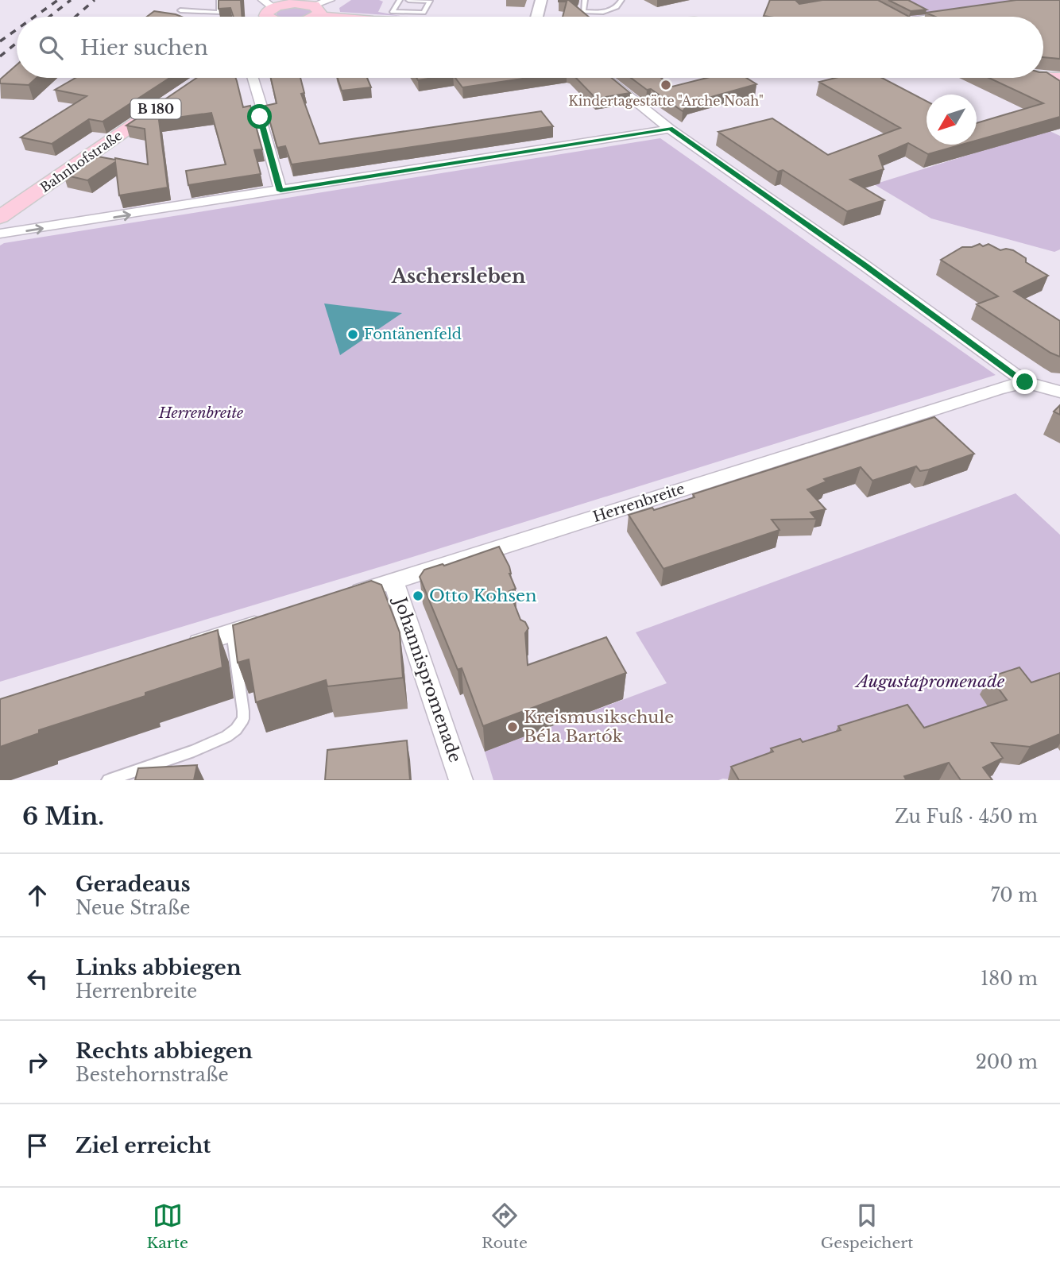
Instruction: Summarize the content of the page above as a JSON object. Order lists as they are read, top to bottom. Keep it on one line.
{"streets":{"main road":["B 180","Bahnhofstraße"],"street":["Herrenbreite","Johannispromenade"]},"crossings":[["Herrenbreite","Johannispromenade"]],"districts":["Aschersleben"],"parks":["Herrenbreite","Augustapromenade"],"places":["Kindertagestätte \"Arche Noah\"","Fontänenfeld","Otto Kohsen","Kreismusikschule Béla Bartók"],"north":"bottom left","page":{"search":"Hier suchen","heading":["6 Min.","Zu Fuß · 450 m"],"list":[["Geradeaus","Neue Straße","70 m"],["Links abbiegen","Herrenbreite","180 m"],["Rechts abbiegen","Bestehornstraße","200 m"],"Ziel erreicht"],"nav":["Karte","Route","Gespeichert"]}}
